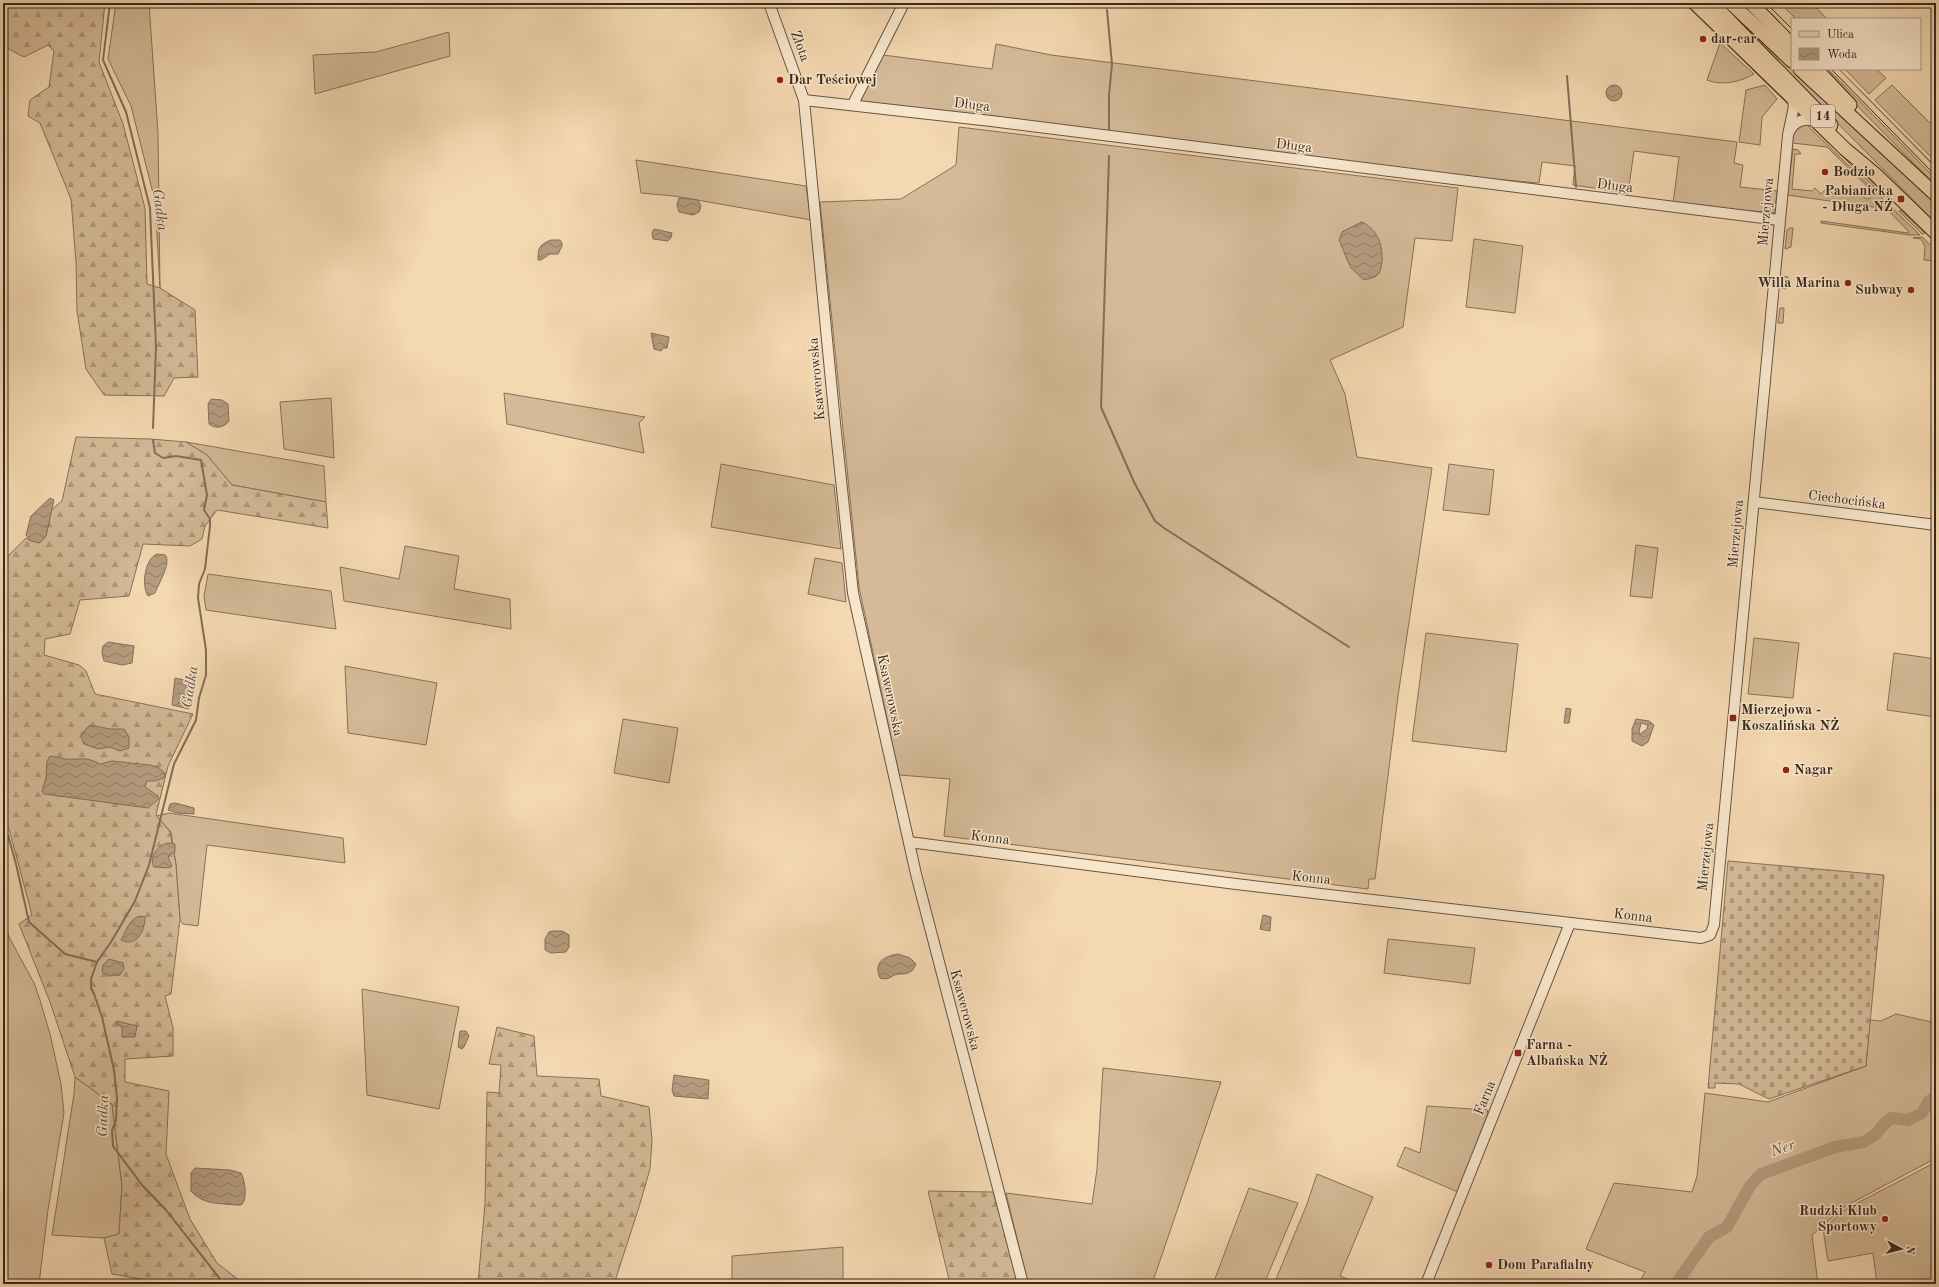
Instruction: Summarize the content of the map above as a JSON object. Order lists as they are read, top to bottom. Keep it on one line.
{"streets":{"main road":["14"],"street":["Złota","Długa","Mierzejowa","Ksawerowska","Ciechocińska","Konna","Farna"]},"crossings":[["Złota","Długa"],["Złota","Ksawerowska"],["Długa","Mierzejowa"],["Długa","Ksawerowska"],["Mierzejowa","Ciechocińska"],["Mierzejowa","Konna"],["Ksawerowska","Konna"],["Konna","Farna"]],"water":["Gadka","Ner"],"places":{"other":["dar-car","Dar Teściowej","Bodzio","Willa Marina","Subway","Nagar","Rudzki Klub Sportowy","Dom Parafialny"],"transit":["Pabianicka - Długa NŻ","Mierzejowa - Koszalińska NŻ","Farna - Albańska NŻ"]},"legend":["Ulica","Woda"],"north":"right"}
